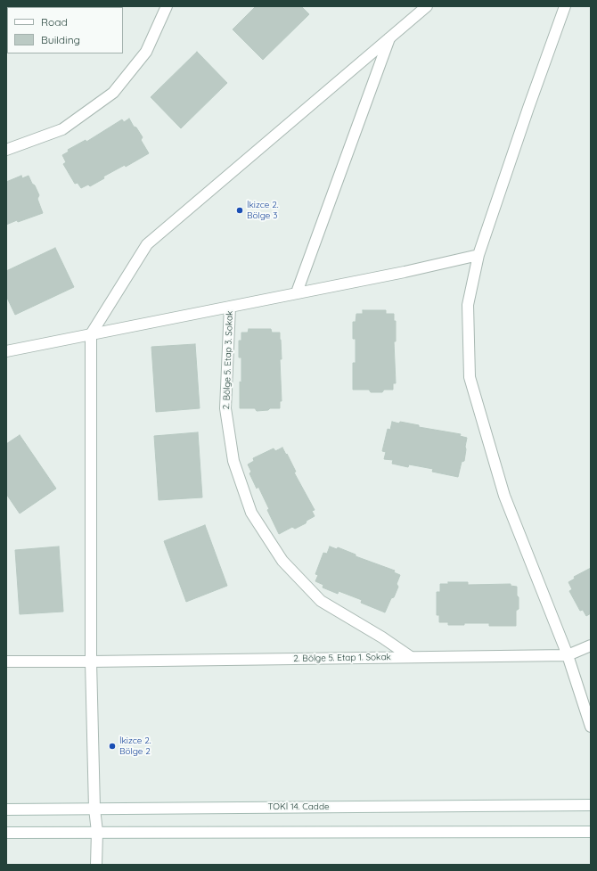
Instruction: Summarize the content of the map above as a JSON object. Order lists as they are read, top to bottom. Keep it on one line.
{"streets":{"street":["2. Bölge 5. Etap 3. Sokak","2. Bölge 5. Etap 1. Sokak","TOKİ 14. Cadde"]},"crossings":[["2. Bölge 5. Etap 3. Sokak","2. Bölge 5. Etap 1. Sokak"]],"places":["İkizce 2. Bölge 3","İkizce 2. Bölge 2"],"legend":["Road","Building"]}
